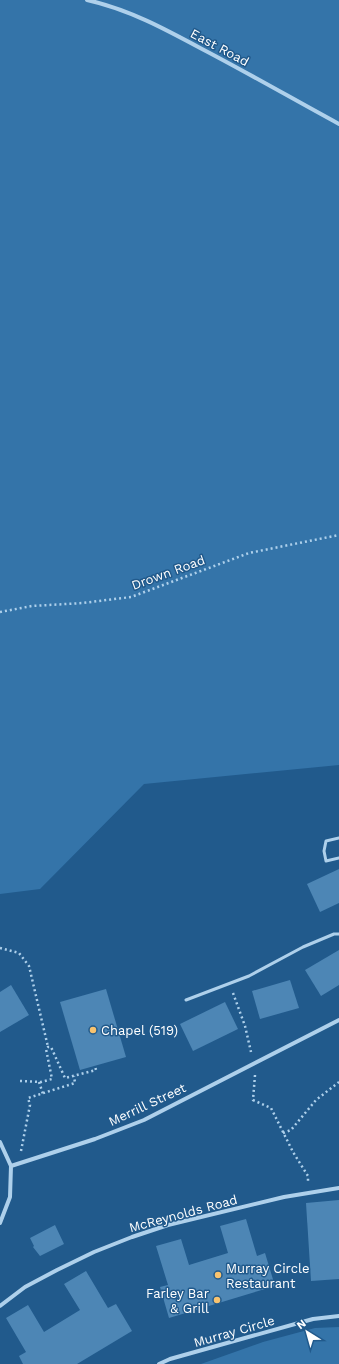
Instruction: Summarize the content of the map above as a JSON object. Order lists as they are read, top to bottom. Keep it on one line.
{"streets":{"street":["East Road","Merrill Street","McReynolds Road","Murray Circle"],"path":["Drown Road"]},"places":["Chapel (519)","Murray Circle Restaurant","Farley Bar & Grill"],"north":"top left"}
